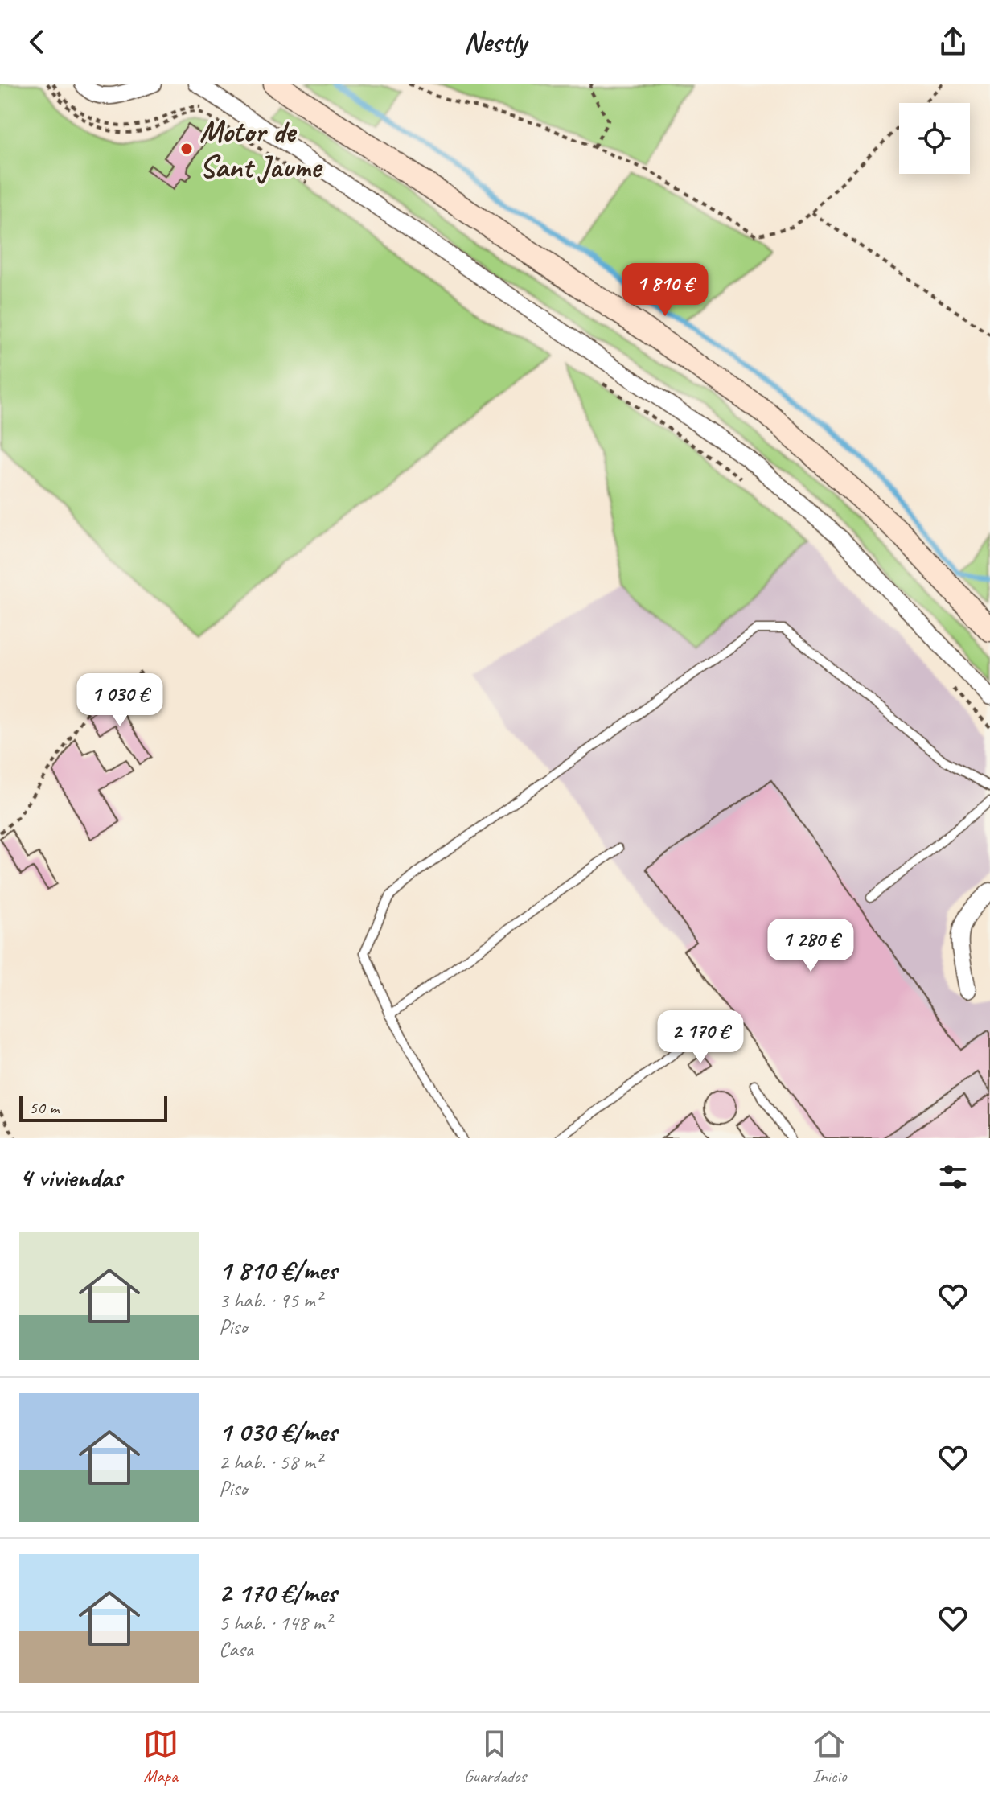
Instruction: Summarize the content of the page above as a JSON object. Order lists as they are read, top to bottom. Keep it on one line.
{"places":["Motor de Sant Jaume"],"scale_bar":"50 m","page":{"header":"Nestly","price":["1 810 €","1 030 €","1 280 €","2 170 €"],"scale":"50 m","heading":"4 viviendas","list":[{"name":"1 810 €/mes","note":"3 hab. · 95 m² · Piso"},{"name":"1 030 €/mes","note":"2 hab. · 58 m² · Piso"},{"name":"2 170 €/mes","note":"5 hab. · 148 m² · Casa"}],"tabs":["Mapa","Guardados","Inicio"]}}
